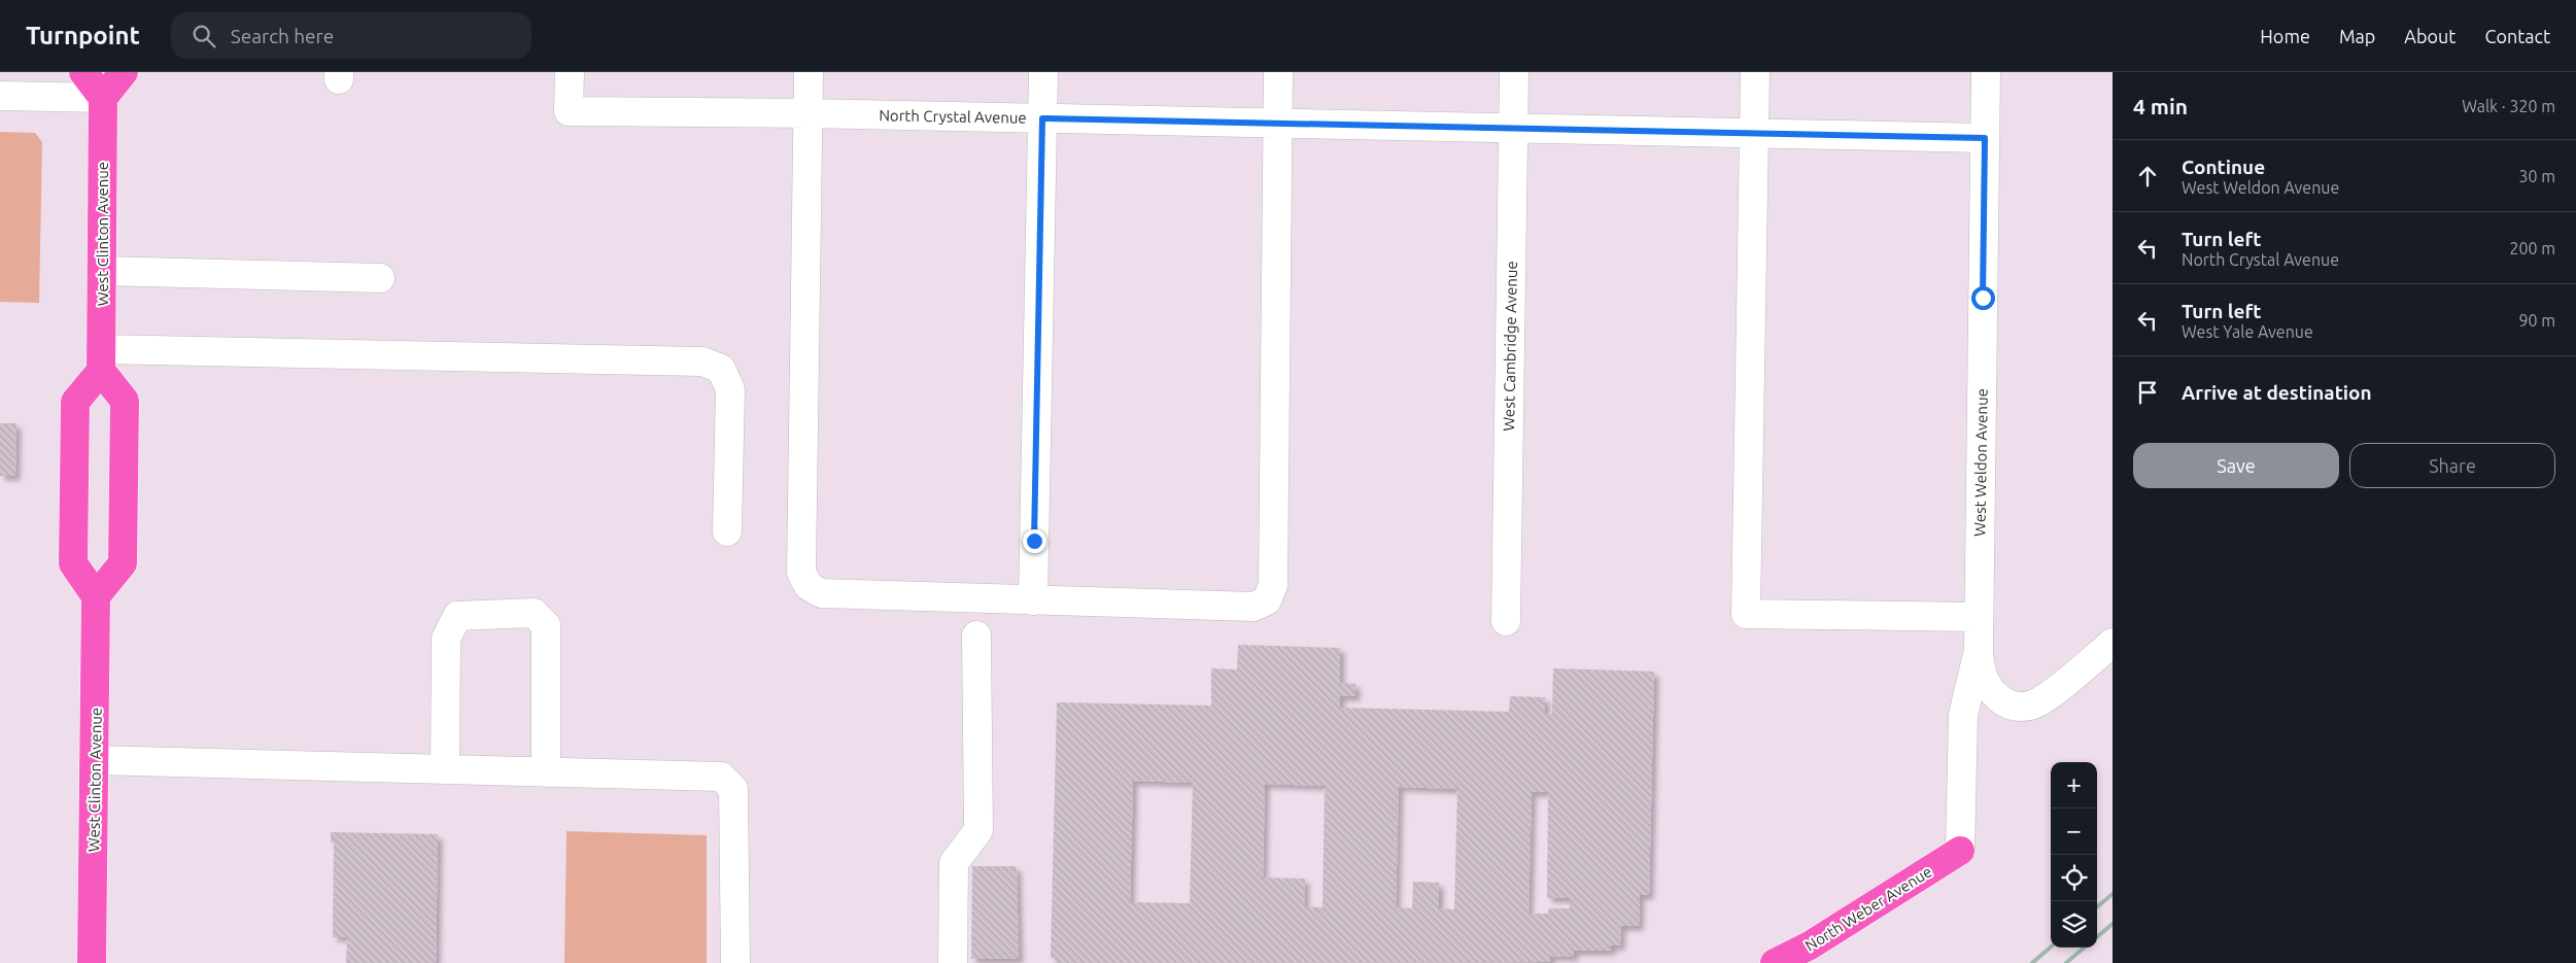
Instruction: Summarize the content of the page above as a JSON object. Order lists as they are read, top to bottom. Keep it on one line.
{"streets":{"main road":["West Clinton Avenue","North Weber Avenue"],"street":["North Crystal Avenue","West Cambridge Avenue","West Weldon Avenue"]},"crossings":[["North Crystal Avenue","West Cambridge Avenue"],["North Crystal Avenue","West Weldon Avenue"],["West Weldon Avenue","North Weber Avenue"]],"page":{"header":"Turnpoint","search":"Search here","nav":["Home","Map","About","Contact"],"heading":["4 min","Walk · 320 m"],"list":[["Continue","West Weldon Avenue","30 m"],["Turn left","North Crystal Avenue","200 m"],["Turn left","West Yale Avenue","90 m"],"Arrive at destination"],"buttons":["Save","Share"],"map_buttons":["+","−"]}}
